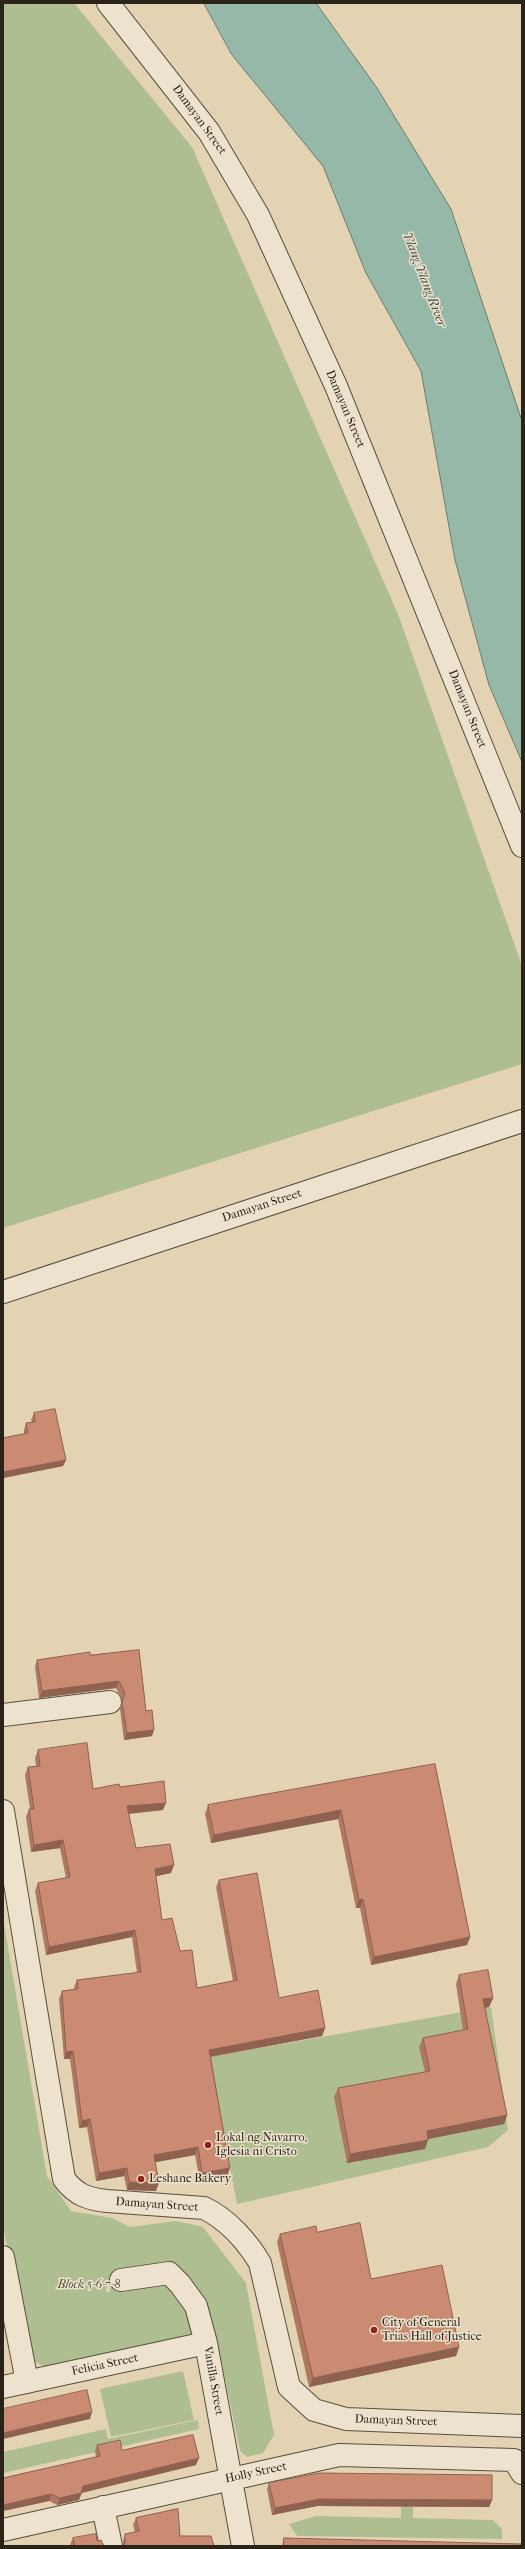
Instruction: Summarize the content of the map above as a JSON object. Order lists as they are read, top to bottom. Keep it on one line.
{"streets":{"street":["Damayan Street","Felicia Street","Vanilla Street","Holly Street"]},"crossings":[["Felicia Street","Vanilla Street"],["Vanilla Street","Holly Street"]],"water":["Ylang-Ylang River"],"parks":["Block 5-6-7-8"],"places":["Lokal ng Navarro, Iglesia ni Cristo","Leshane Bakery","City of General Trias Hall of Justice"]}
